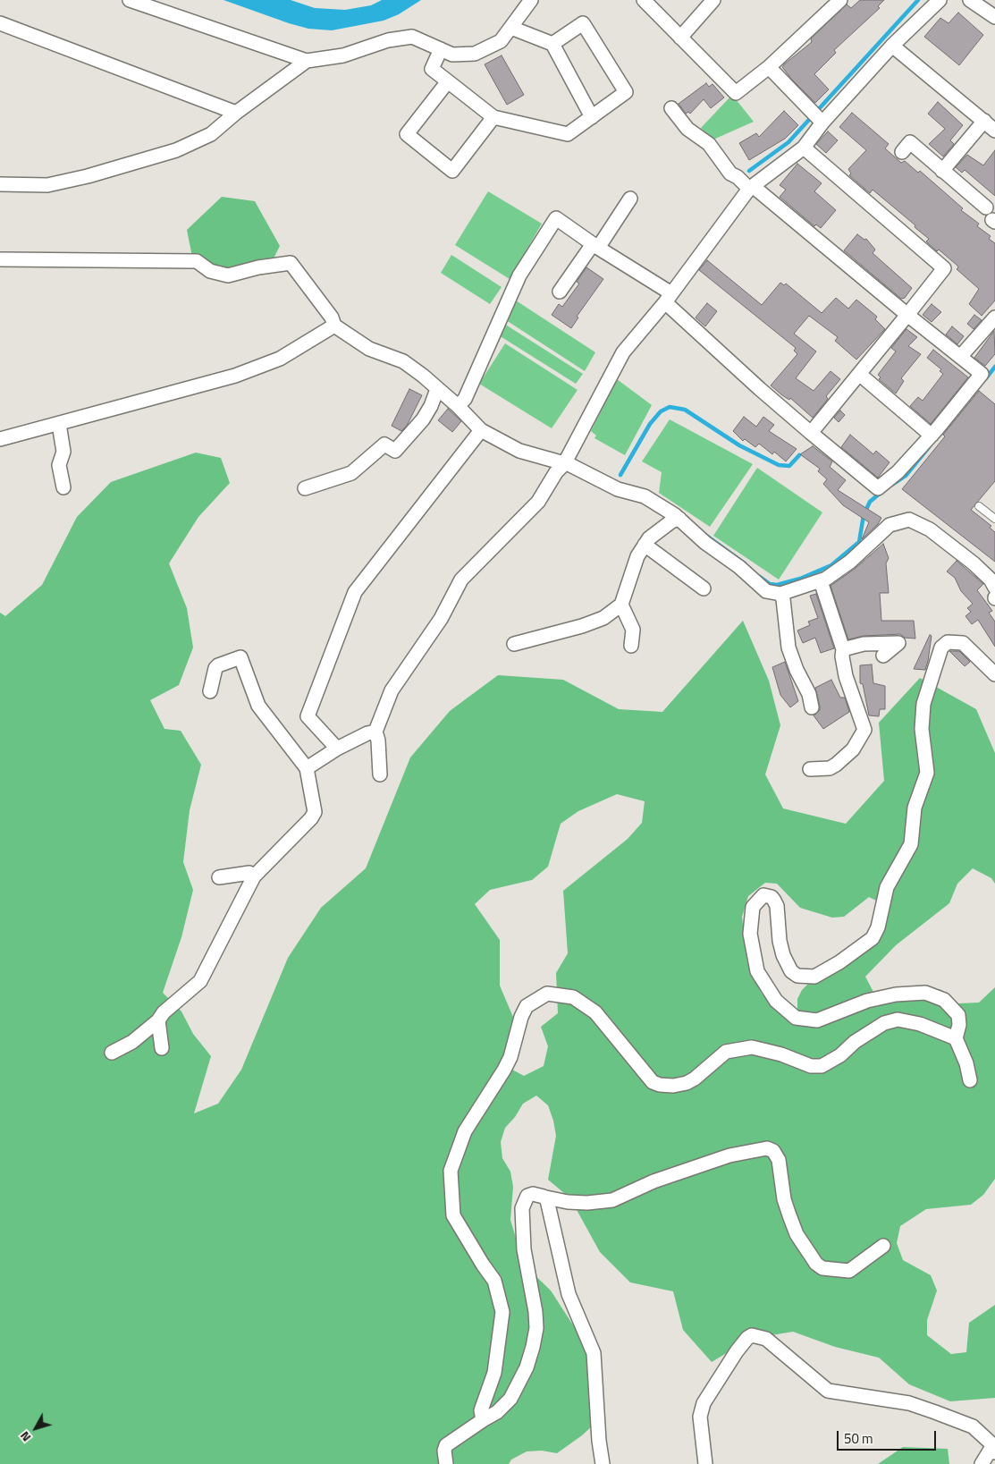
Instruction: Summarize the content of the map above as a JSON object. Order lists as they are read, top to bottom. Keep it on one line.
{"scale_bar":"50 m","north":"bottom left"}
